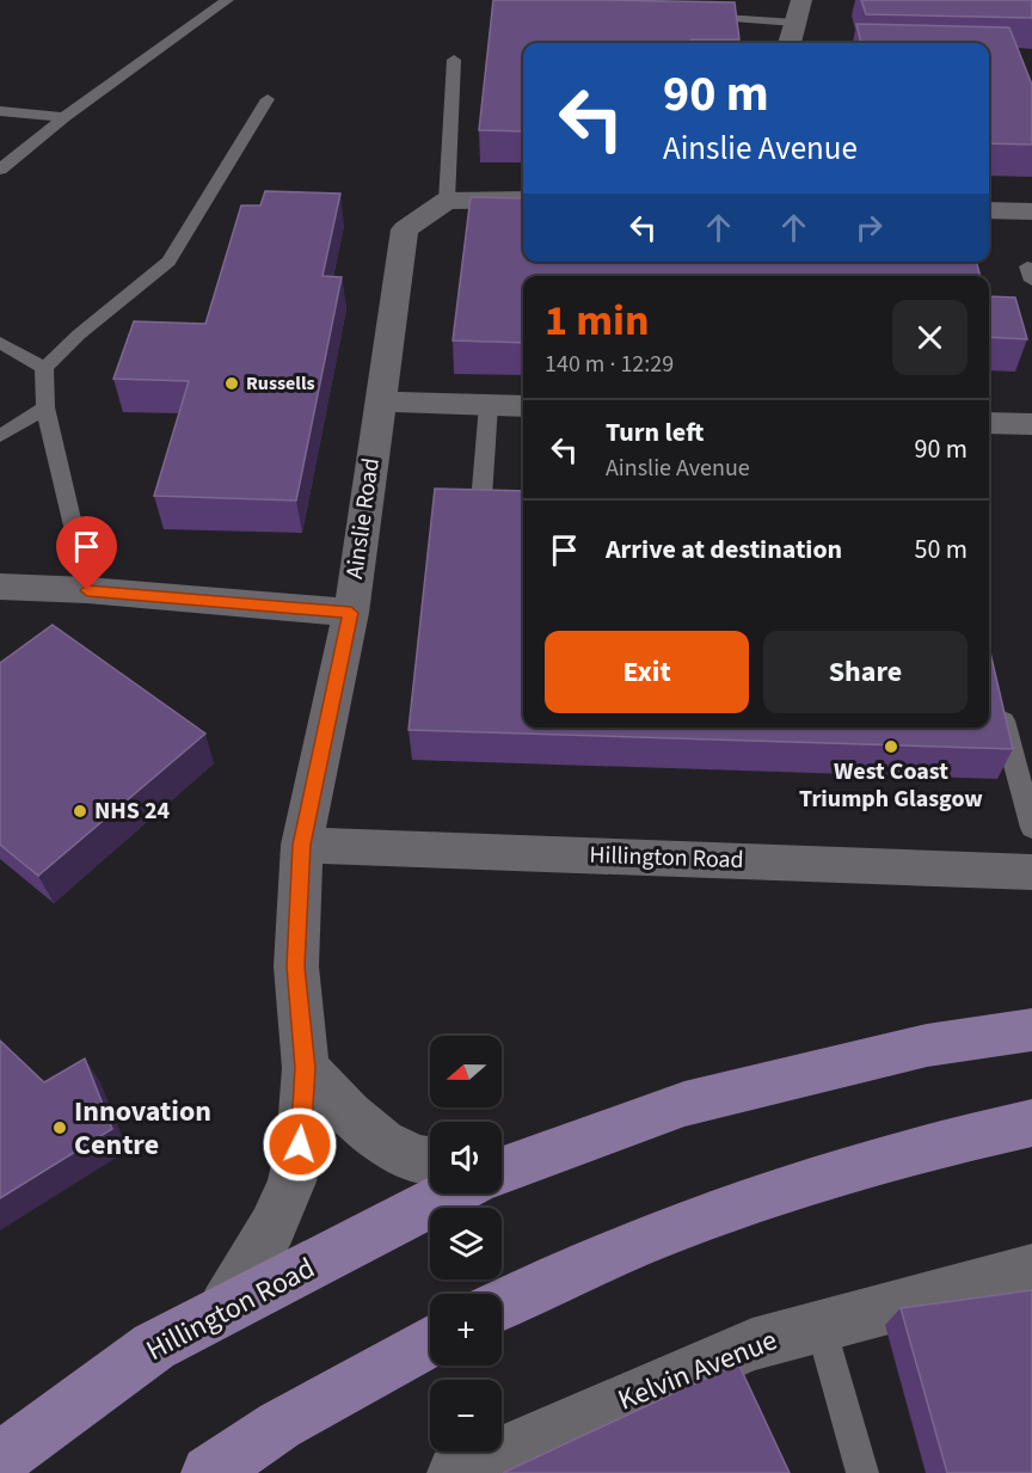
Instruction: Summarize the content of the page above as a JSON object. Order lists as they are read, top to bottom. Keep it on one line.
{"streets":{"main road":["Hillington Road"],"street":["Ainslie Road","Kelvin Avenue"]},"crossings":[["Ainslie Road","Hillington Road"]],"places":["Russells","West Coast Triumph Glasgow","NHS 24","Innovation Centre"],"north":"left","page":{"turn":["90 m","Ainslie Avenue"],"heading":["1 min","140 m · 12:29"],"list":[{"name":"Turn left","note":"Ainslie Avenue","value":"90 m"},{"name":"Arrive at destination","value":"50 m"}],"buttons":["Exit","Share"],"map_buttons":["+","−"]}}
